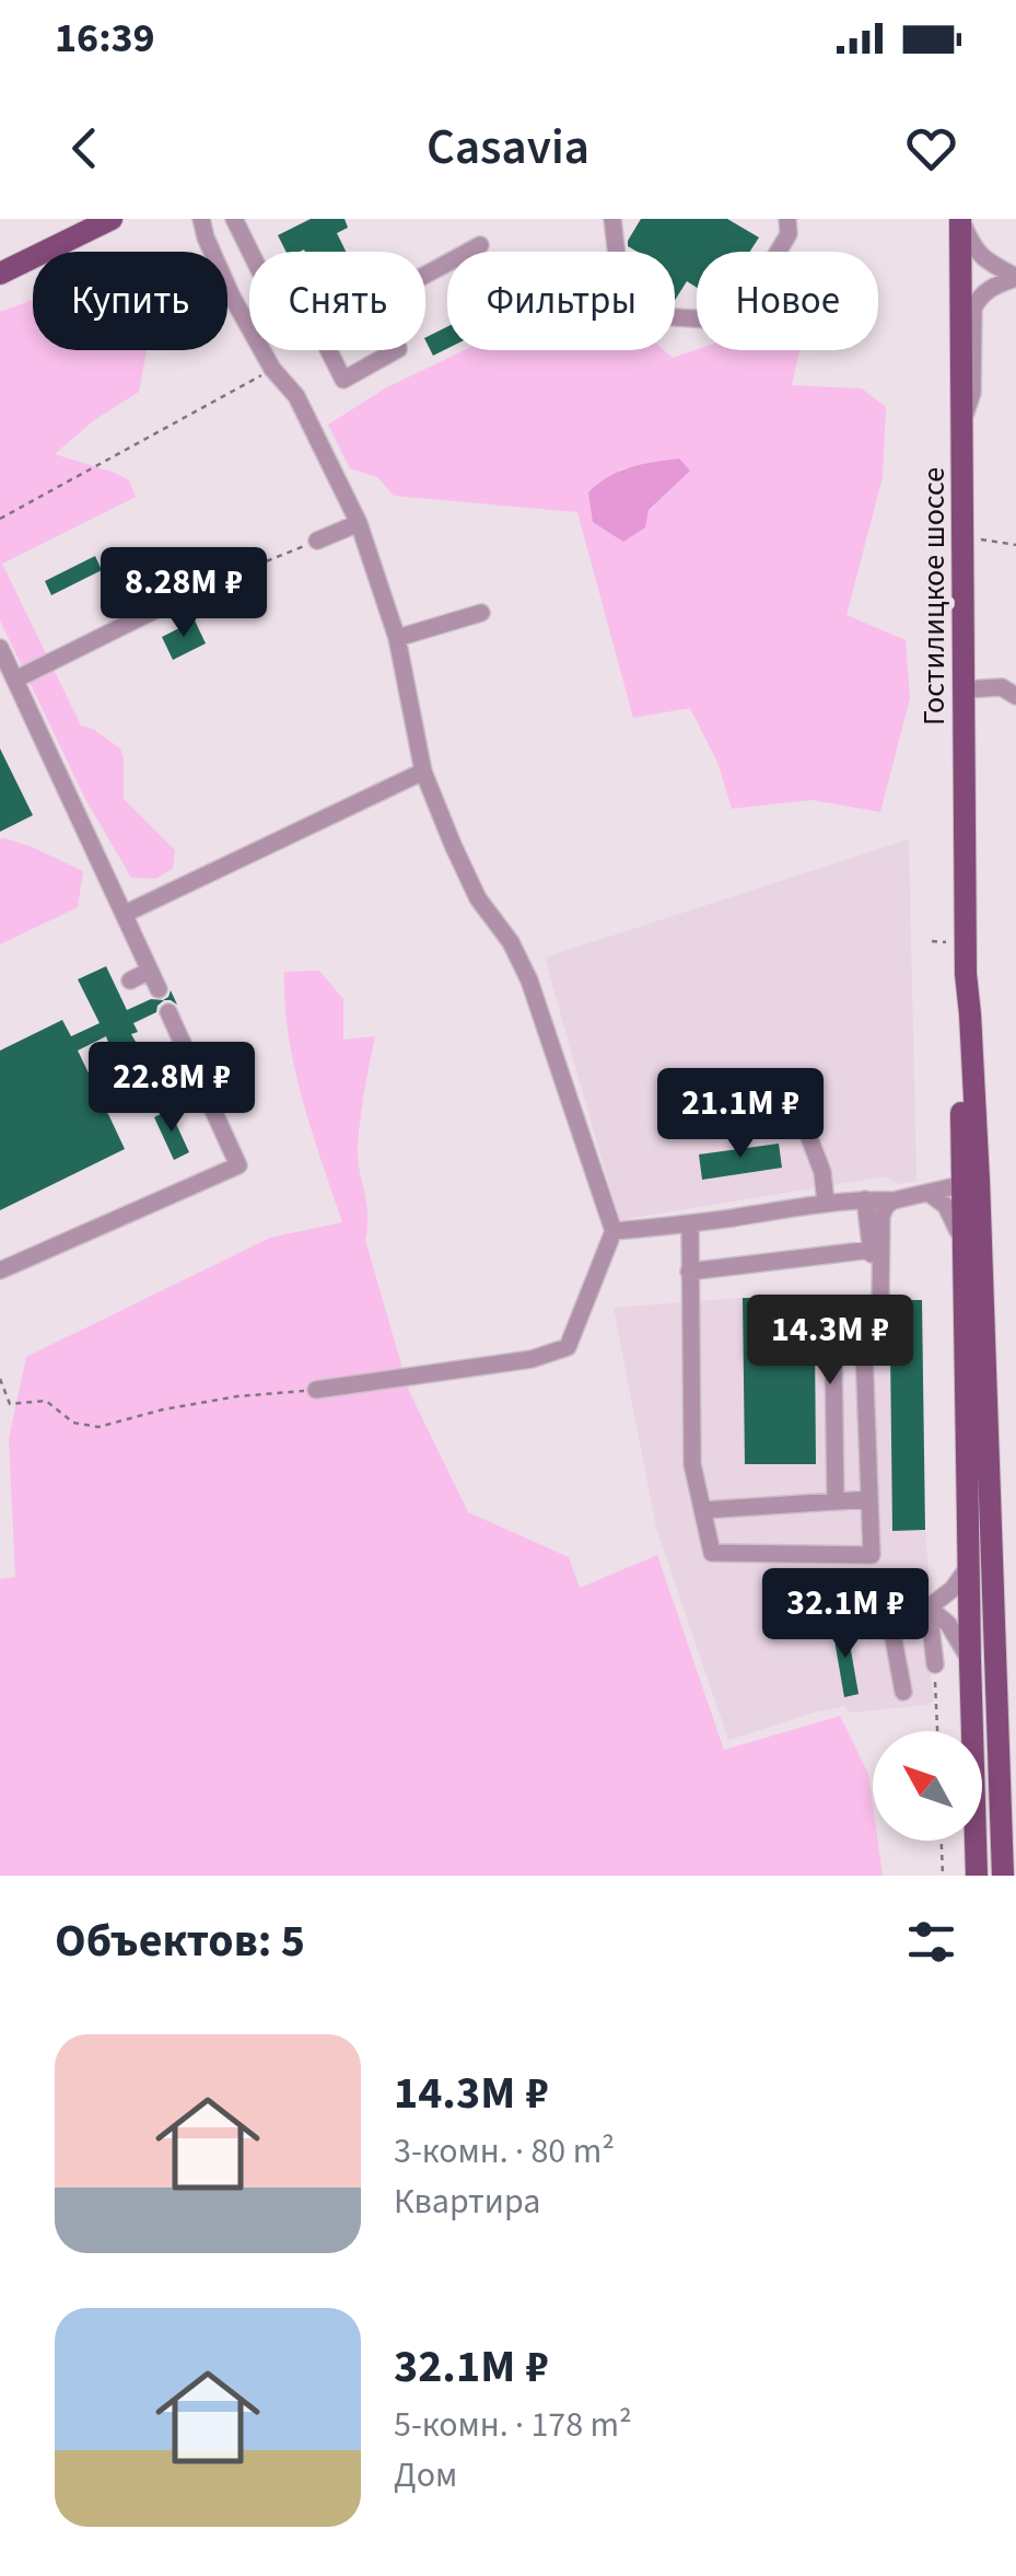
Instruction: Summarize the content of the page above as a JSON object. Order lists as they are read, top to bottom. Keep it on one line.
{"streets":{"main road":["Гостилицкое шоссе"]},"north":"top left","page":{"status":"16:39","header":"Casavia","chip":["Купить","Снять","Фильтры","Новое"],"price":["8.28M ₽","22.8M ₽","21.1M ₽","14.3M ₽","32.1M ₽"],"heading":"Объектов: 5","list":[{"name":"14.3M ₽","note":"3-комн. · 80 m² · Квартира"},{"name":"32.1M ₽","note":"5-комн. · 178 m² · Дом"}]}}
